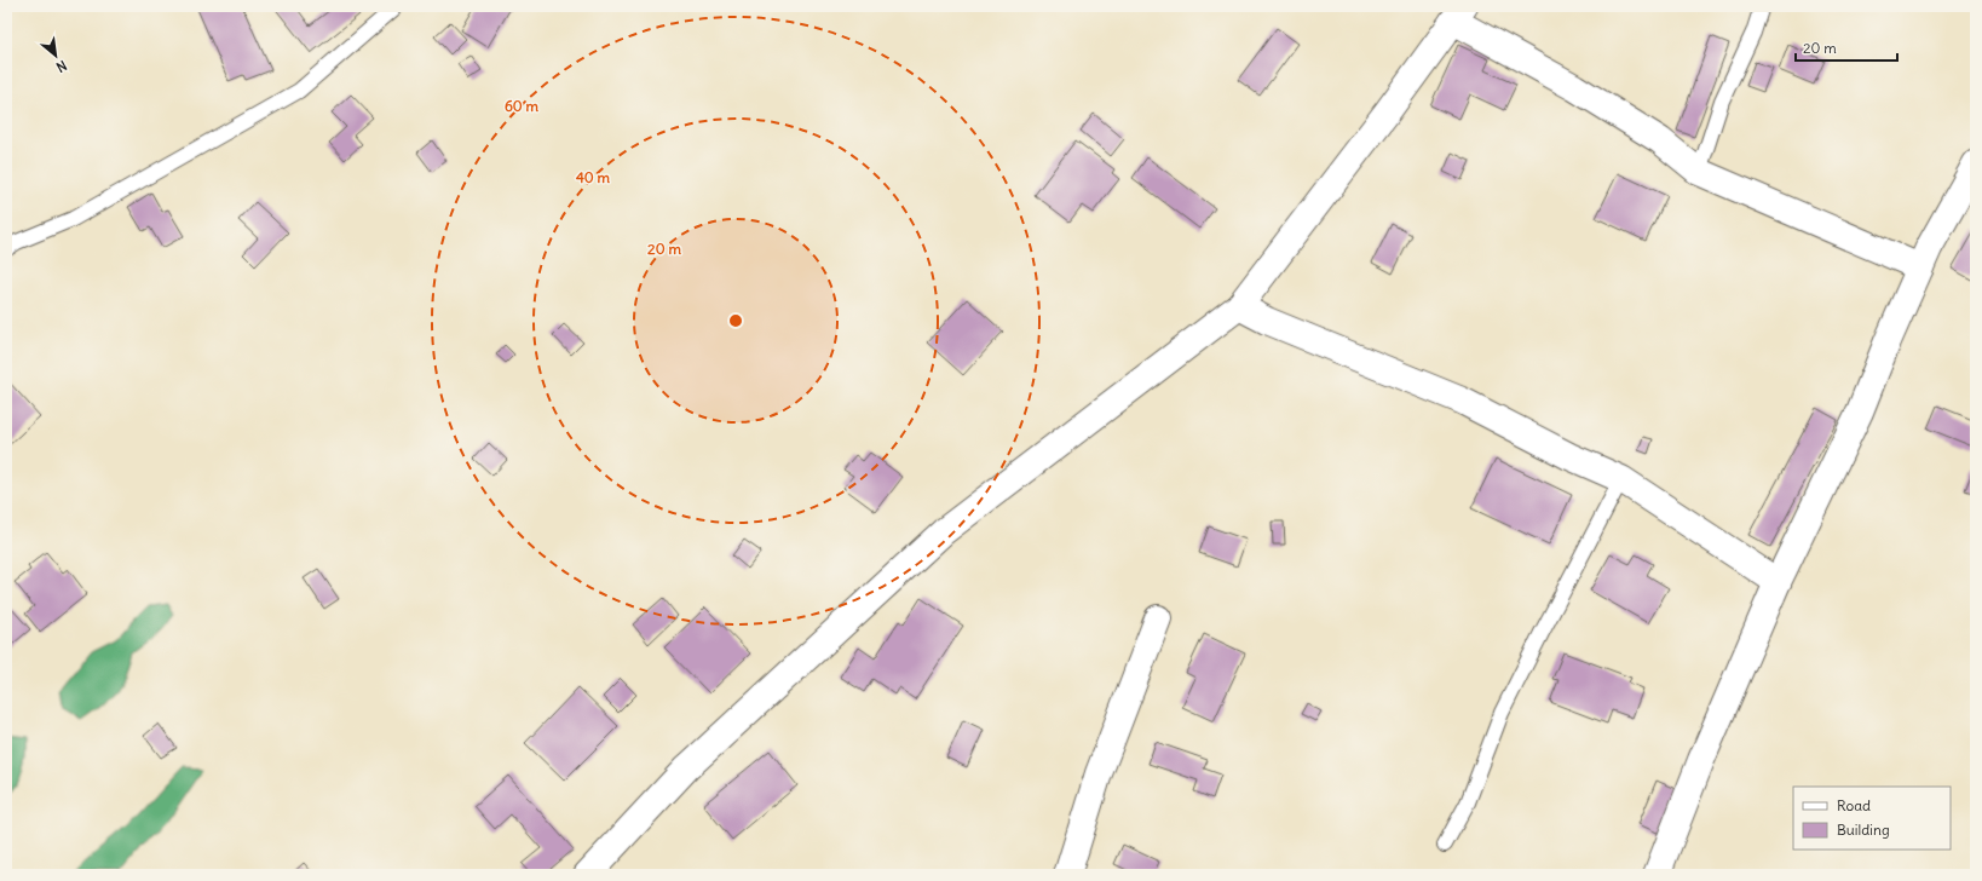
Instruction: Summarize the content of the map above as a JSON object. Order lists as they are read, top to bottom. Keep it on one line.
{"legend":["Road","Building"],"scale_bar":"20 m","north":"bottom right","rings":["60 m","40 m","20 m"]}
